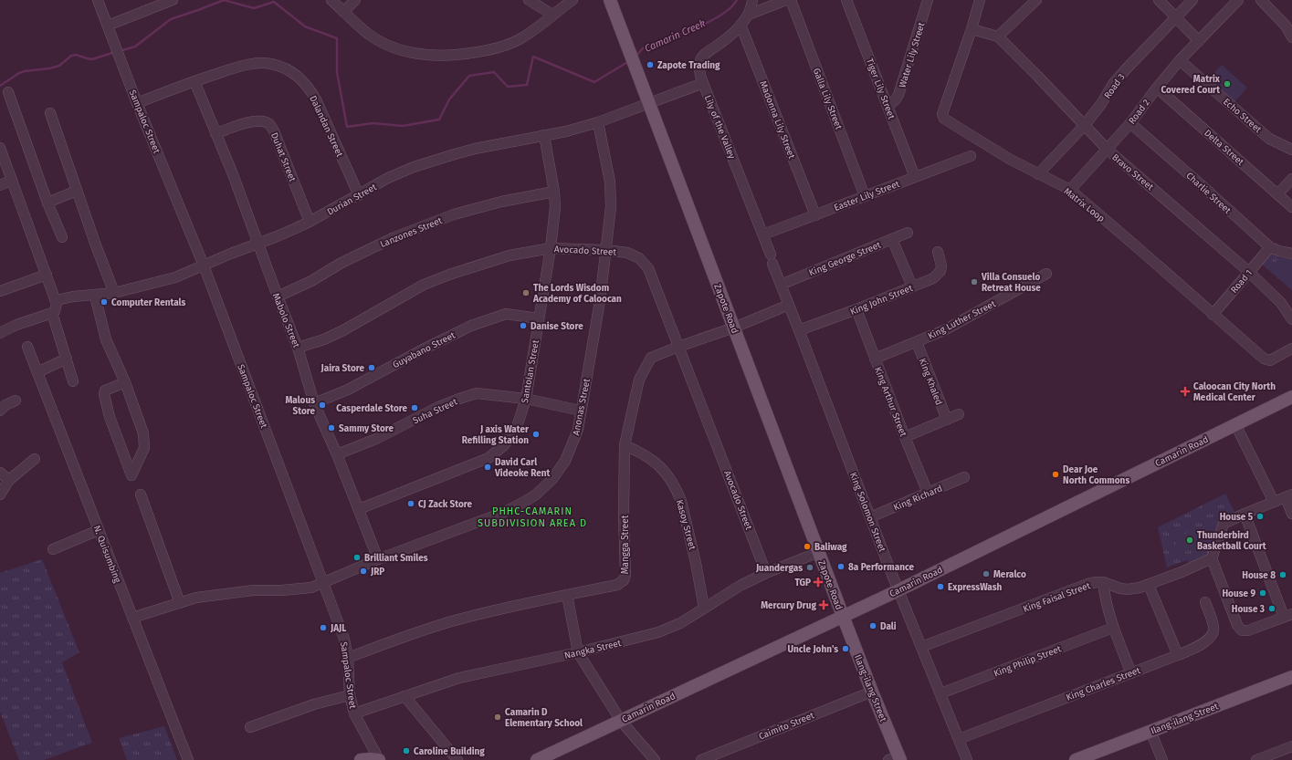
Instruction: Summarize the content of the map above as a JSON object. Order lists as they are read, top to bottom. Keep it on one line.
{"streets":{"main road":["Zapote Road","Camarin Road","Ilang-ilang Street"],"street":["Water Lily Street","Road 3","Tiger Lily Street","Galla Lily Street","Road 2","Echo Street","Madonna Lily Street","Sampaloc Street","Dalandan Street","Lily of the Valley","Delta Street","Duhat Street","Bravo Street","Charlie Street","Easter Lily Street","Durian Street","Matrix Loop","Lanzones Street","Avocado Street","King George Street","Road 1","King John Street","King Luther Street","Mabolo Street","Guyabano Street","Santolan Street","King Khaled","King Arthur Street","Anonas Street","Suha Street","King Richard","King Solomon Street","Kasoy Street","Mangga Street","N. Quisumbing","King Faisal Street","Nangka Street","King Philip Street","King Charles Street","Caimito Street"]},"crossings":[["Water Lily Street","Tiger Lily Street"],["Road 3","Bravo Street"],["Road 3","Matrix Loop"],["Tiger Lily Street","Easter Lily Street"],["Galla Lily Street","Easter Lily Street"],["Road 2","Echo Street"],["Road 2","Delta Street"],["Road 2","Bravo Street"],["Road 2","Charlie Street"],["Road 2","Matrix Loop"],["Madonna Lily Street","Lily of the Valley"],["Madonna Lily Street","Easter Lily Street"],["Sampaloc Street","Dalandan Street"],["Sampaloc Street","Durian Street"],["Sampaloc Street","Anonas Street"],["Sampaloc Street","Mangga Street"],["Sampaloc Street","Nangka Street"],["Dalandan Street","Durian Street"],["Dalandan Street","Mabolo Street"],["Lily of the Valley","Easter Lily Street"],["Lily of the Valley","Durian Street"],["Lily of the Valley","King Solomon Street"],["Duhat Street","Durian Street"],["Duhat Street","Mabolo Street"],["Bravo Street","Road 1"],["Charlie Street","Road 1"],["Durian Street","Zapote Road"],["Durian Street","Mabolo Street"],["Durian Street","Santolan Street"],["Durian Street","Anonas Street"],["Matrix Loop","Road 1"],["Lanzones Street","Mabolo Street"],["Lanzones Street","Santolan Street"],["Avocado Street","Mabolo Street"],["Avocado Street","Santolan Street"],["Avocado Street","Anonas Street"],["Avocado Street","Mangga Street"],["Avocado Street","Nangka Street"],["King George Street","King Solomon Street"],["King John Street","King Arthur Street"],["King John Street","King Solomon Street"],["Zapote Road","Camarin Road"],["Zapote Road","Mangga Street"],["Zapote Road","Nangka Street"],["Zapote Road","Ilang-ilang Street"],["King Luther Street","King Khaled"],["King Luther Street","King Arthur Street"],["Mabolo Street","Guyabano Street"],["Mabolo Street","Santolan Street"],["Mabolo Street","Anonas Street"],["Mabolo Street","Suha Street"],["Guyabano Street","Santolan Street"],["Santolan Street","Suha Street"],["King Arthur Street","King Richard"],["Anonas Street","Suha Street"],["Anonas Street","N. Quisumbing"],["Camarin Road","King Solomon Street"],["Camarin Road","Ilang-ilang Street"],["King Richard","King Solomon Street"],["King Solomon Street","Mangga Street"],["King Solomon Street","King Faisal Street"],["King Solomon Street","King Philip Street"],["King Solomon Street","King Charles Street"],["Kasoy Street","Mangga Street"],["Kasoy Street","Nangka Street"],["Ilang-ilang Street","Caimito Street"]],"districts":["PHHC-CAMARIN SUBDIVISION AREA D"],"water":["Camarin Creek"],"places":{"other":["Zapote Trading","Matrix Covered Court","Villa Consuelo Retreat House","The Lords Wisdom Academy of Caloocan","Computer Rentals","Danise Store","Jaira Store","Malous Store","Casperdale Store","Sammy Store","J axis Water Refilling Station","David Carl Videoke Rent","Dear Joe North Commons","CJ Zack Store","House 5","Thunderbird Basketball Court","Baliwag","Brilliant Smiles","8a Performance","Juandergas","JRP","Meralco","House 8","ExpressWash","House 9","House 3","Dali","JAJL","Uncle John's","Camarin D Elementary School","Caroline Building"],"health":["Caloocan City North Medical Center","TGP","Mercury Drug"]}}
